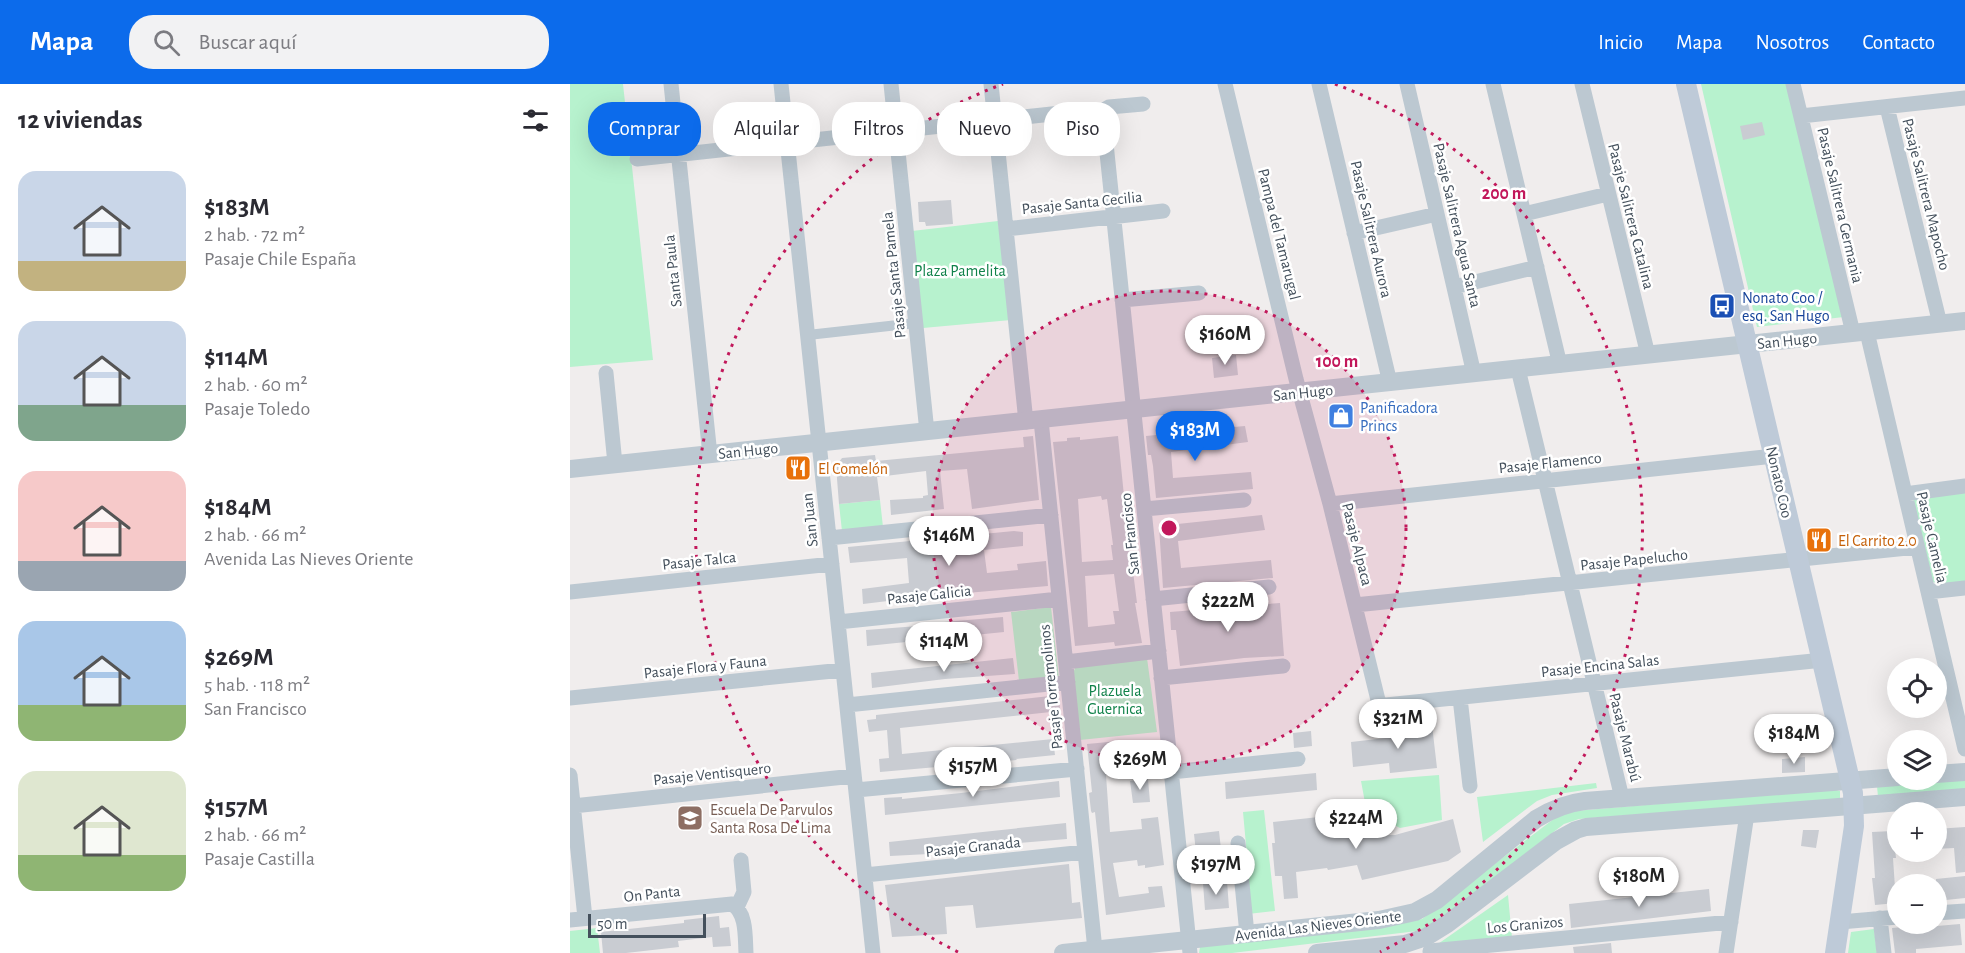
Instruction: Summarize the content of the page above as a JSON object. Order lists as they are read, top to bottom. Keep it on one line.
{"streets":{"main road":["Nonato Coo"],"street":["Pasaje Salitrera Mapocho","Pasaje Santa Cecilia","Pasaje Salitrera Germania","Pasaje Salitrera Catalina","Pasaje Salitrera Agua Santa","Pasaje Salitrera Aurora","Pampa del Tamarugal","Santa Paula","Pasaje Santa Pamela","San Hugo","Pasaje Flamenco","San Juan","San Francisco","Pasaje Camelia","Pasaje Alpaca","Pasaje Papelucho","Pasaje Talca","Pasaje Galicia","Pasaje Encina Salas","Pasaje Flora y Fauna","Pasaje Torremolinos","Pasaje Marabú","Pasaje Ventisquero","Pasaje Granada","On Panta","Los Granizos","Avenida Las Nieves Oriente"]},"crossings":[["Pasaje Salitrera Mapocho","San Hugo"],["Pasaje Santa Cecilia","San Francisco"],["Pasaje Santa Cecilia","Pasaje Torremolinos"],["Pasaje Salitrera Germania","San Hugo"],["Pasaje Salitrera Germania","Pasaje Camelia"],["Pasaje Salitrera Catalina","San Hugo"],["Pasaje Salitrera Agua Santa","San Hugo"],["Pasaje Salitrera Aurora","San Hugo"],["Pampa del Tamarugal","San Hugo"],["Pampa del Tamarugal","Pasaje Alpaca"],["Santa Paula","San Hugo"],["Pasaje Santa Pamela","San Hugo"],["San Hugo","Nonato Coo"],["San Hugo","San Juan"],["San Hugo","San Francisco"],["San Hugo","Pasaje Camelia"],["San Hugo","Pasaje Alpaca"],["San Hugo","Pasaje Torremolinos"],["San Hugo","Pasaje Marabú"],["Pasaje Flamenco","Nonato Coo"],["Pasaje Flamenco","Pasaje Alpaca"],["Pasaje Flamenco","Pasaje Marabú"],["Nonato Coo","Pasaje Papelucho"],["Nonato Coo","Pasaje Encina Salas"],["Nonato Coo","Avenida Las Nieves Oriente"],["San Juan","Pasaje Talca"],["San Juan","Pasaje Galicia"],["San Juan","Pasaje Flora y Fauna"],["San Juan","Pasaje Ventisquero"],["San Juan","Pasaje Granada"],["San Francisco","Avenida Las Nieves Oriente"],["Pasaje Camelia","Pasaje Papelucho"],["Pasaje Alpaca","Pasaje Papelucho"],["Pasaje Alpaca","Pasaje Encina Salas"],["Pasaje Papelucho","Pasaje Marabú"],["Pasaje Galicia","Pasaje Torremolinos"],["Pasaje Encina Salas","Pasaje Marabú"],["Pasaje Torremolinos","Pasaje Ventisquero"],["Pasaje Torremolinos","Pasaje Granada"],["Pasaje Torremolinos","Avenida Las Nieves Oriente"],["Pasaje Marabú","Avenida Las Nieves Oriente"],["Los Granizos","Avenida Las Nieves Oriente"]],"parks":["Plaza Pamelita","Plazuela Guernica"],"places":{"bus stop":["Nonato Coo / esq. San Hugo"],"shop":["Panificadora Princs"],"restaurant":["El Comelón","El Carrito 2.0"],"school or university":["Escuela De Parvulos Santa Rosa De Lima"]},"scale_bar":"50 m","page":{"header":"Mapa","search":"Buscar aquí","nav":["Inicio","Mapa","Nosotros","Contacto"],"heading":"12 viviendas","chip":["Comprar","Alquilar","Filtros","Nuevo","Piso"],"list":[{"name":"$183M","note":"2 hab. · 72 m² · Pasaje Chile España"},{"name":"$114M","note":"2 hab. · 60 m² · Pasaje Toledo"},{"name":"$184M","note":"2 hab. · 66 m² · Avenida Las Nieves Oriente"},{"name":"$269M","note":"5 hab. · 118 m² · San Francisco"},{"name":"$157M","note":"2 hab. · 66 m² · Pasaje Castilla"}],"price":["$160M","$183M","$146M","$222M","$114M","$321M","$184M","$269M","$157M","$224M","$197M","$180M"],"map_buttons":["+","−"],"scale":"50 m"},"rings":["200 m","100 m"]}
